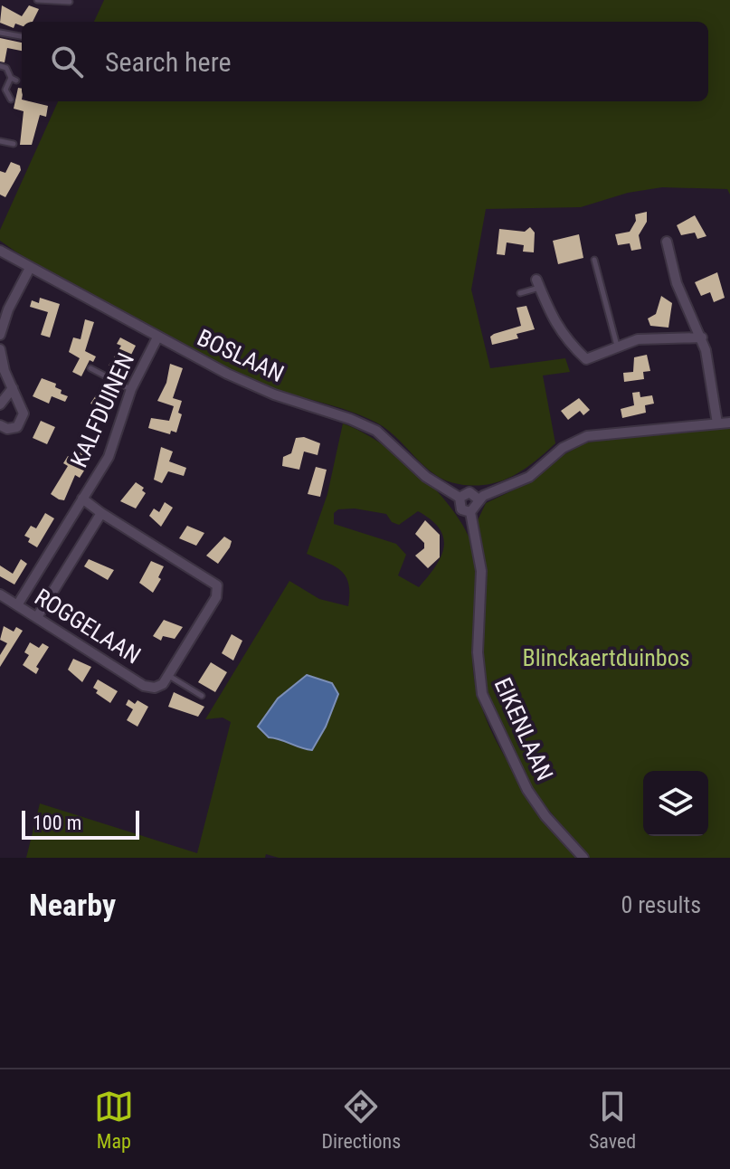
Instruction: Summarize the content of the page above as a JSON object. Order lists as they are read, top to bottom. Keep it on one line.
{"streets":{"street":["BOSLAAN","KALFDUINEN","ROGGELAAN","EIKENLAAN"]},"crossings":[["BOSLAAN","KALFDUINEN"],["BOSLAAN","EIKENLAAN"],["KALFDUINEN","ROGGELAAN"]],"parks":["Blinckaertduinbos"],"scale_bar":"100 m","page":{"search":"Search here","scale":"100 m","heading":["Nearby","0 results"],"nav":["Map","Directions","Saved"]}}
